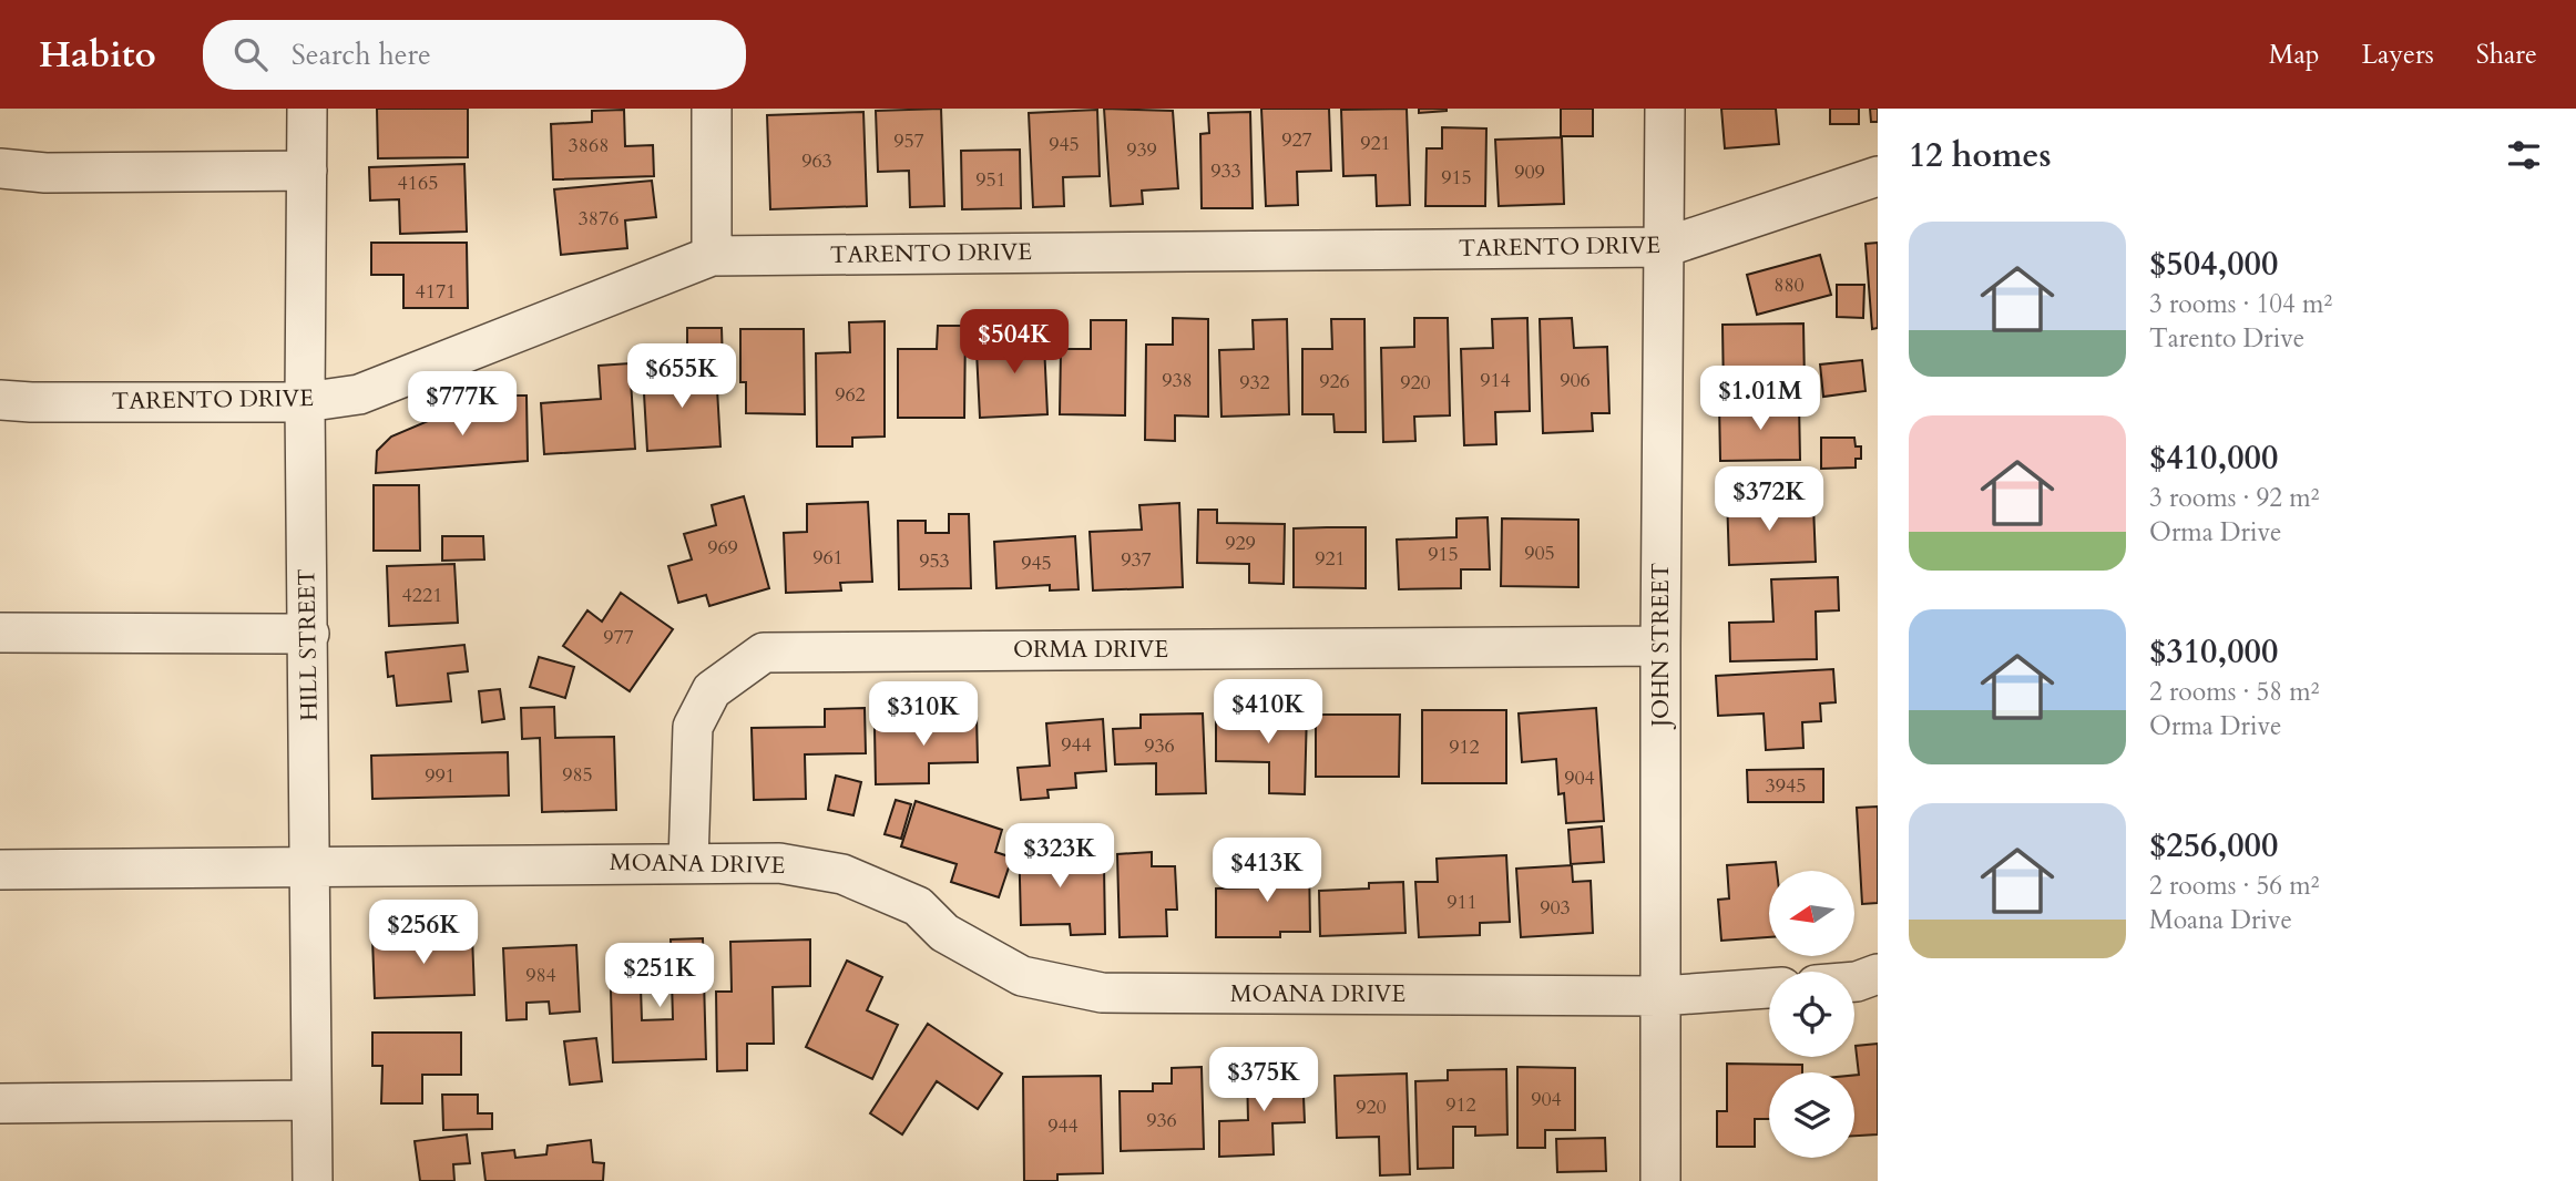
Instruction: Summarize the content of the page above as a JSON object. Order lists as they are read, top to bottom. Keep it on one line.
{"streets":{"street":["TARENTO DRIVE","HILL STREET","JOHN STREET","ORMA DRIVE","MOANA DRIVE"]},"crossings":[["TARENTO DRIVE","HILL STREET"],["TARENTO DRIVE","JOHN STREET"],["HILL STREET","MOANA DRIVE"],["JOHN STREET","ORMA DRIVE"],["JOHN STREET","MOANA DRIVE"],["ORMA DRIVE","MOANA DRIVE"]],"house_numbers":["927","957","921","945","3868","939","963","933","909","915","951","4165","3876","880","4171","938","914","906","926","932","920","962","929","969","905","915","961","921","937","953","945","4221","977","944","936","912","985","991","904","3945","911","903","984","904","912","920","936","944"],"north":"left","page":{"header":"Habito","search":"Search here","nav":["Map","Layers","Share"],"heading":"12 homes","list":[{"name":"$504,000","note":"3 rooms · 104 m² · Tarento Drive"},{"name":"$410,000","note":"3 rooms · 92 m² · Orma Drive"},{"name":"$310,000","note":"2 rooms · 58 m² · Orma Drive"},{"name":"$256,000","note":"2 rooms · 56 m² · Moana Drive"}],"price":["$504K","$655K","$1.01M","$777K","$372K","$410K","$310K","$323K","$413K","$256K","$251K","$375K"]}}
